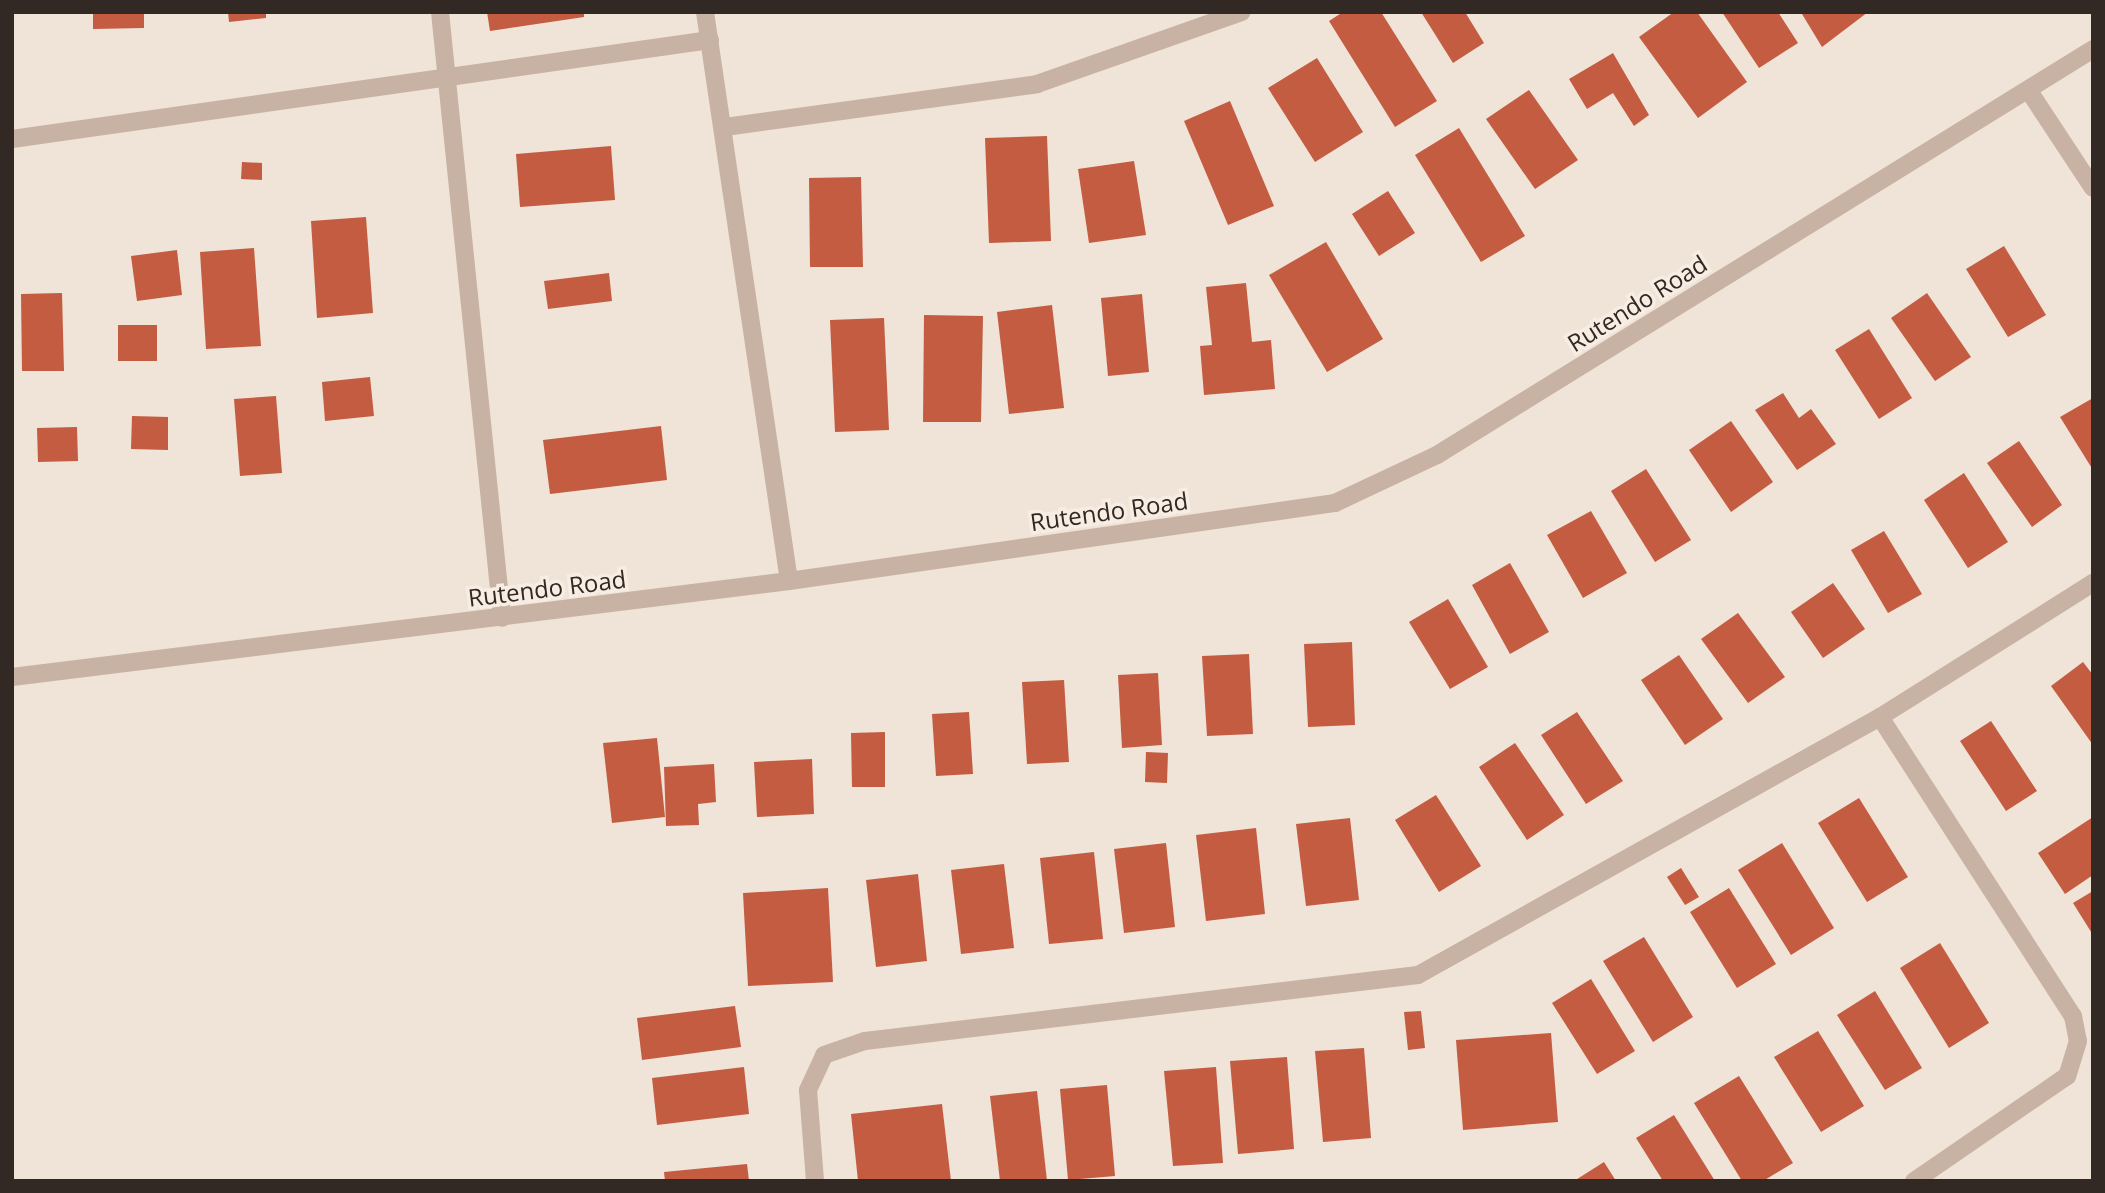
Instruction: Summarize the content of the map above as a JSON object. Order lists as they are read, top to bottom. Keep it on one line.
{"streets":{"street":["Rutendo Road"]}}
